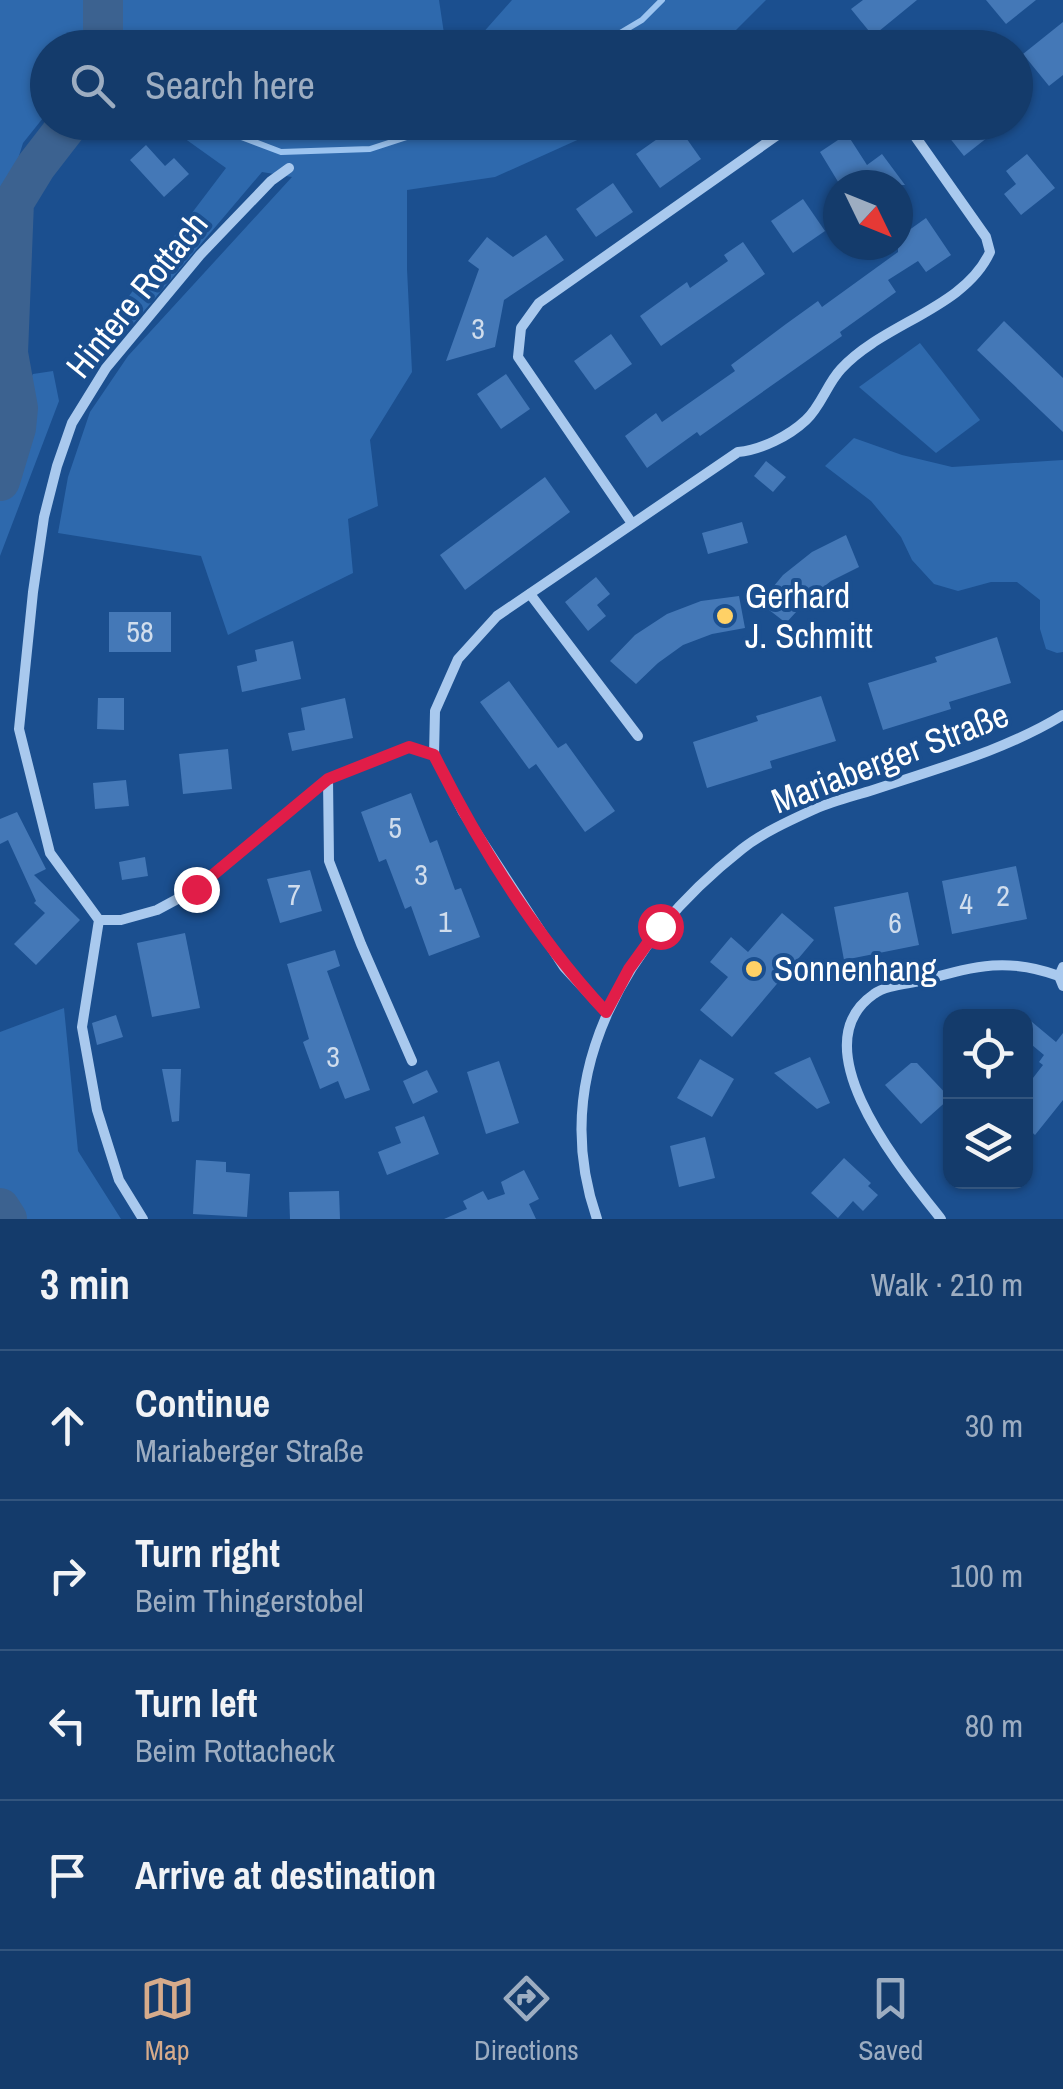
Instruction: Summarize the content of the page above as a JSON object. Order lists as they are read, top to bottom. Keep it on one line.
{"streets":{"street":["Hintere Rottach","Mariaberger Straße"]},"places":["Gerhard J. Schmitt","Sonnenhang"],"house_numbers":["3","58","5","3","7","2","4","1","6","3"],"north":"bottom right","page":{"search":"Search here","heading":["3 min","Walk · 210 m"],"list":[["Continue","Mariaberger Straße","30 m"],["Turn right","Beim Thingerstobel","100 m"],["Turn left","Beim Rottacheck","80 m"],"Arrive at destination"],"nav":["Map","Directions","Saved"]}}
